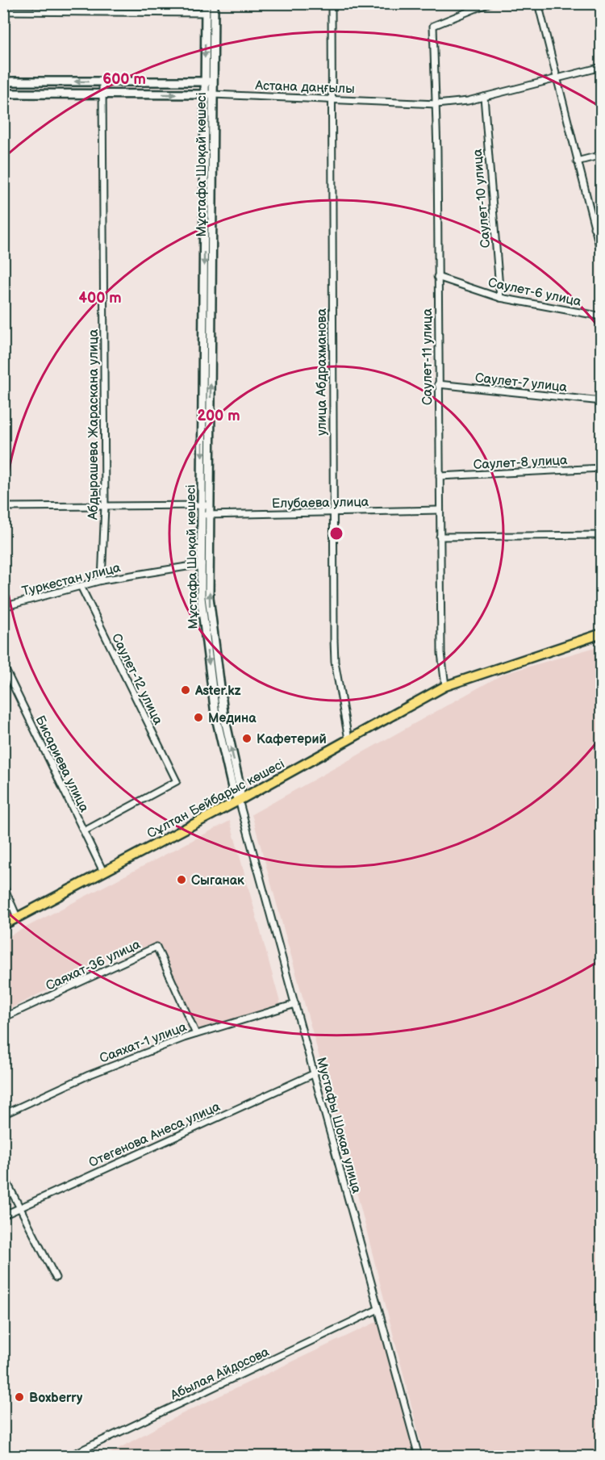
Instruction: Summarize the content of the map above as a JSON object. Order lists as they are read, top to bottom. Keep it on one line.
{"streets":{"main road":["Сұлтан Бейбарыс көшесі"],"street":["Астана даңғылы","Мұстафа Шоқай көшесі","Саулет-10 улица","Саулет-6 улица","Саулет-11 улица","улица Абдрахманова","Саулет-7 улица","Абдырашева Жараскана улица","Саулет-8 улица","Елубаева улица","Туркестан улица","Саулет-12 улица","Бисариева улица","Саяхат-36 улица","Саяхат-1 улица","Мустафы Шокая улица","Отегенова Анеса улица","Абылая Айдосова"]},"crossings":[["Астана даңғылы","Мұстафа Шоқай көшесі"],["Астана даңғылы","Саулет-10 улица"],["Астана даңғылы","Саулет-11 улица"],["Астана даңғылы","улица Абдрахманова"],["Астана даңғылы","Абдырашева Жараскана улица"],["Мұстафа Шоқай көшесі","Елубаева улица"],["Мұстафа Шоқай көшесі","Туркестан улица"],["Мұстафа Шоқай көшесі","Сұлтан Бейбарыс көшесі"],["Мұстафа Шоқай көшесі","Мустафы Шокая улица"],["Саулет-10 улица","Саулет-6 улица"],["Саулет-6 улица","Саулет-11 улица"],["Саулет-11 улица","Саулет-7 улица"],["Саулет-11 улица","Саулет-8 улица"],["Саулет-11 улица","Елубаева улица"],["Саулет-11 улица","Сұлтан Бейбарыс көшесі"],["улица Абдрахманова","Елубаева улица"],["улица Абдрахманова","Сұлтан Бейбарыс көшесі"],["Абдырашева Жараскана улица","Туркестан улица"],["Туркестан улица","Саулет-12 улица"],["Саулет-12 улица","Бисариева улица"],["Бисариева улица","Сұлтан Бейбарыс көшесі"],["Сұлтан Бейбарыс көшесі","Мустафы Шокая улица"],["Саяхат-36 улица","Саяхат-1 улица"],["Саяхат-1 улица","Мустафы Шокая улица"],["Мустафы Шокая улица","Отегенова Анеса улица"],["Мустафы Шокая улица","Абылая Айдосова"]],"places":["Aster.kz","Медина","Кафетерий","Сыганак","Boxberry"],"rings":["600 m","400 m","200 m"]}
